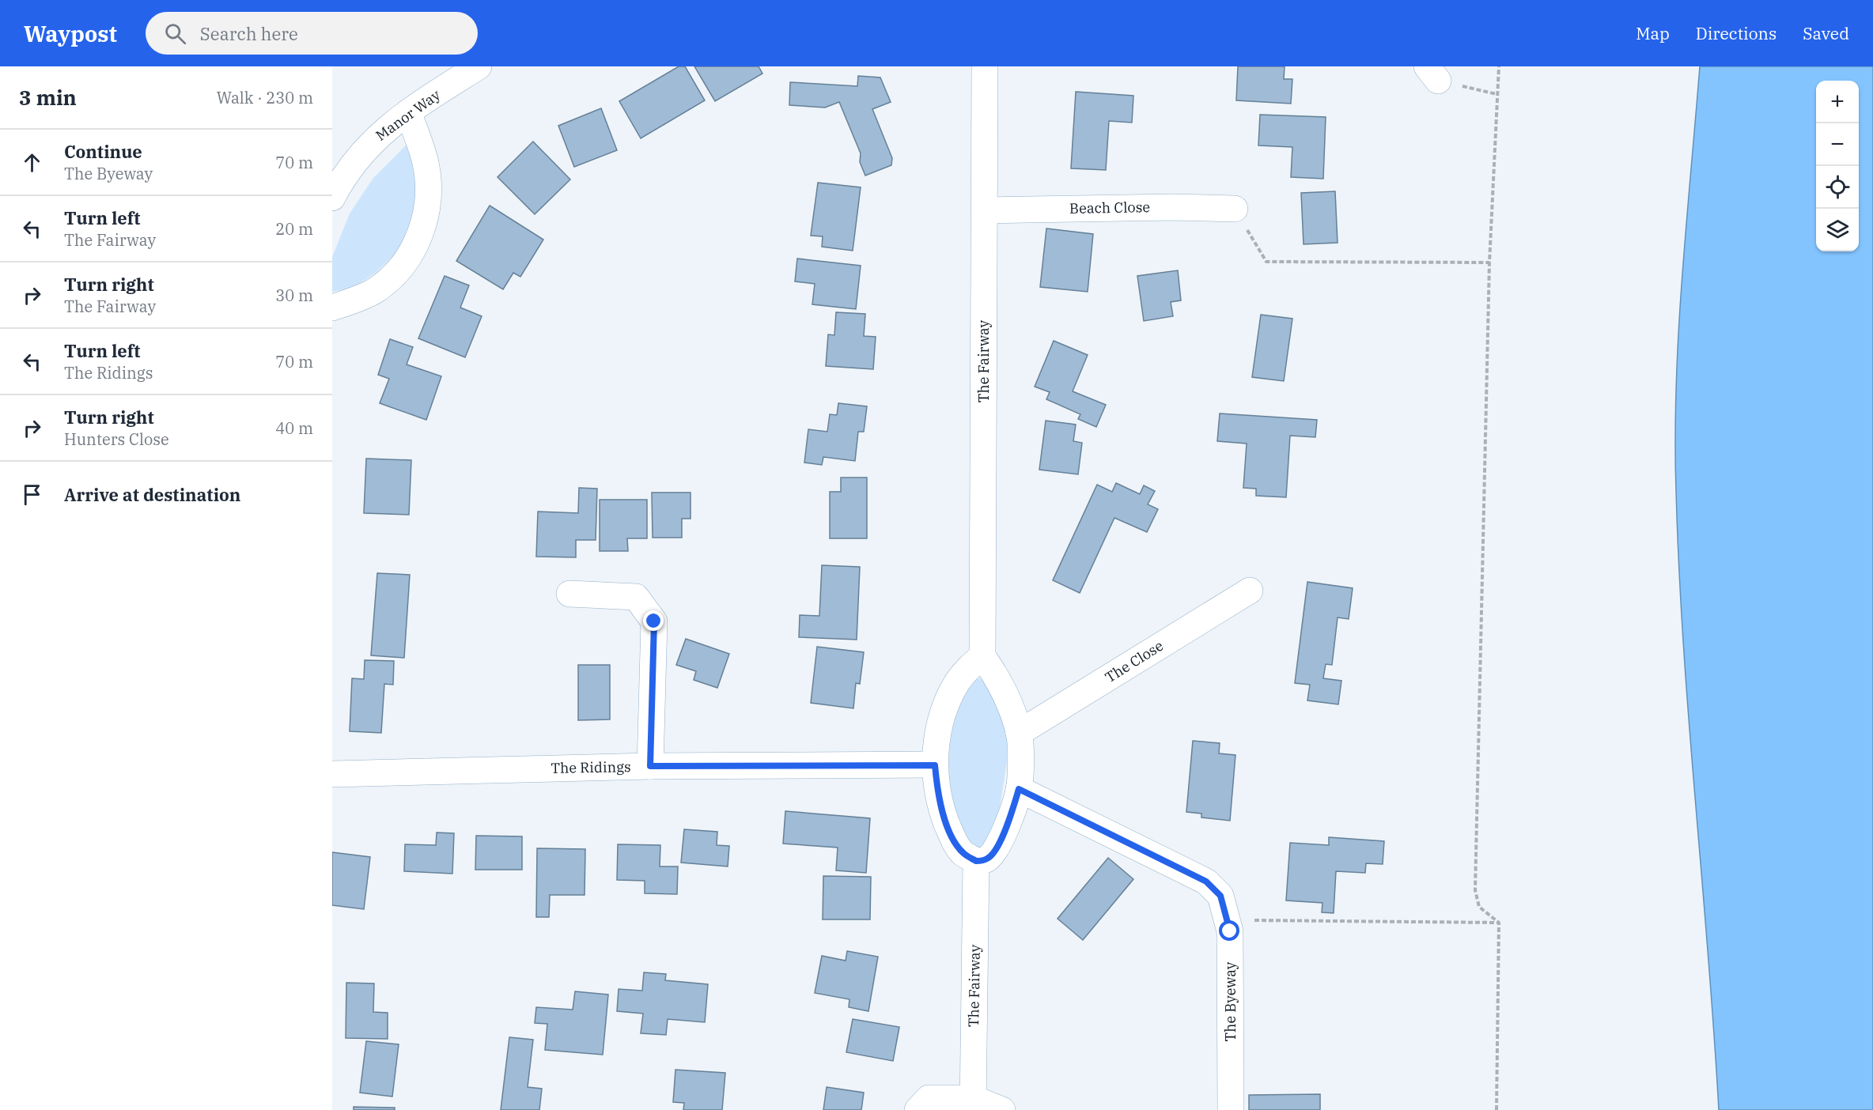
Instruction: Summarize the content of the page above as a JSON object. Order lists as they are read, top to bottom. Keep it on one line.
{"streets":{"street":["Manor Way","Beach Close","The Fairway","The Close","The Ridings","The Byeway"]},"crossings":[["Beach Close","The Fairway"]],"page":{"header":"Waypost","search":"Search here","nav":["Map","Directions","Saved"],"heading":["3 min","Walk · 230 m"],"map_buttons":["+","−"],"list":[["Continue","The Byeway","70 m"],["Turn left","The Fairway","20 m"],["Turn right","The Fairway","30 m"],["Turn left","The Ridings","70 m"],["Turn right","Hunters Close","40 m"],"Arrive at destination"]}}
